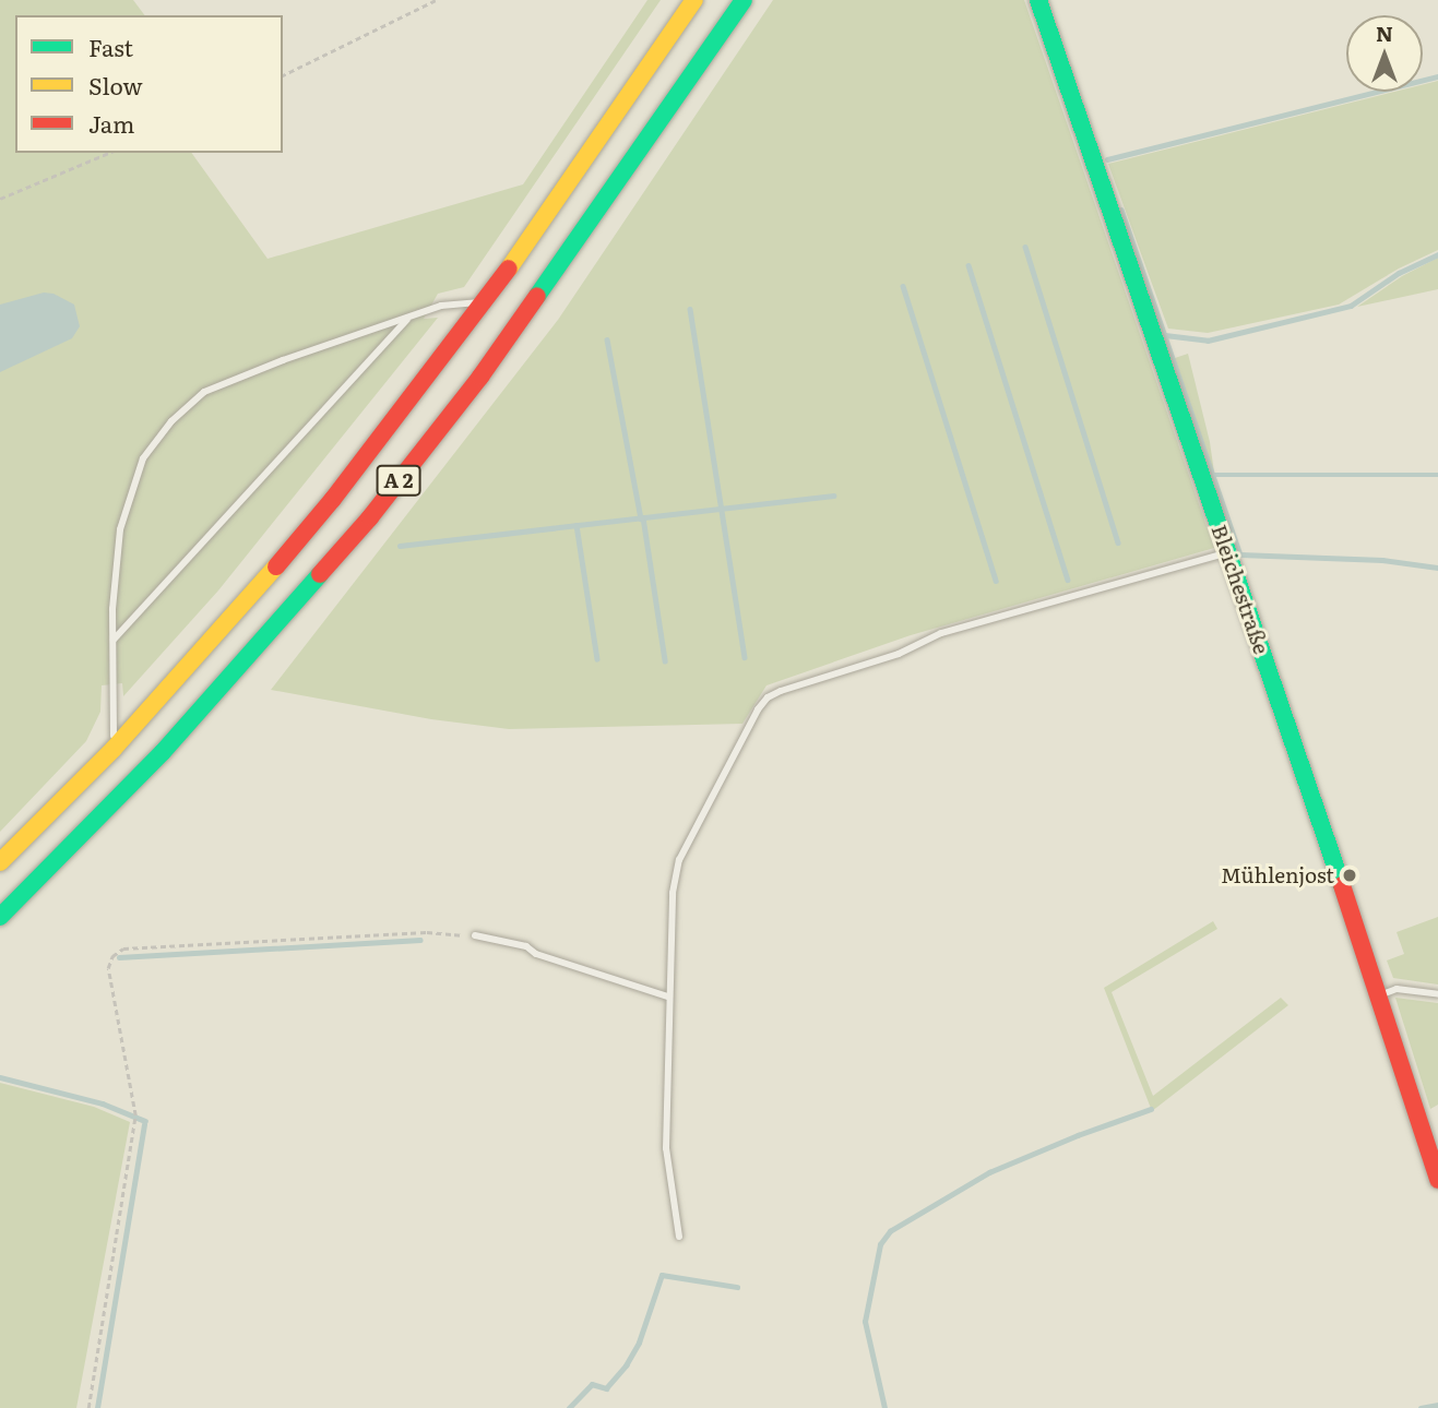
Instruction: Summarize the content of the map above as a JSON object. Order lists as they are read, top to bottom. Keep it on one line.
{"streets":{"main road":["A 2","Bleichestraße"]},"places":["Mühlenjost"],"legend":["Fast","Slow","Jam"],"north":"top"}
